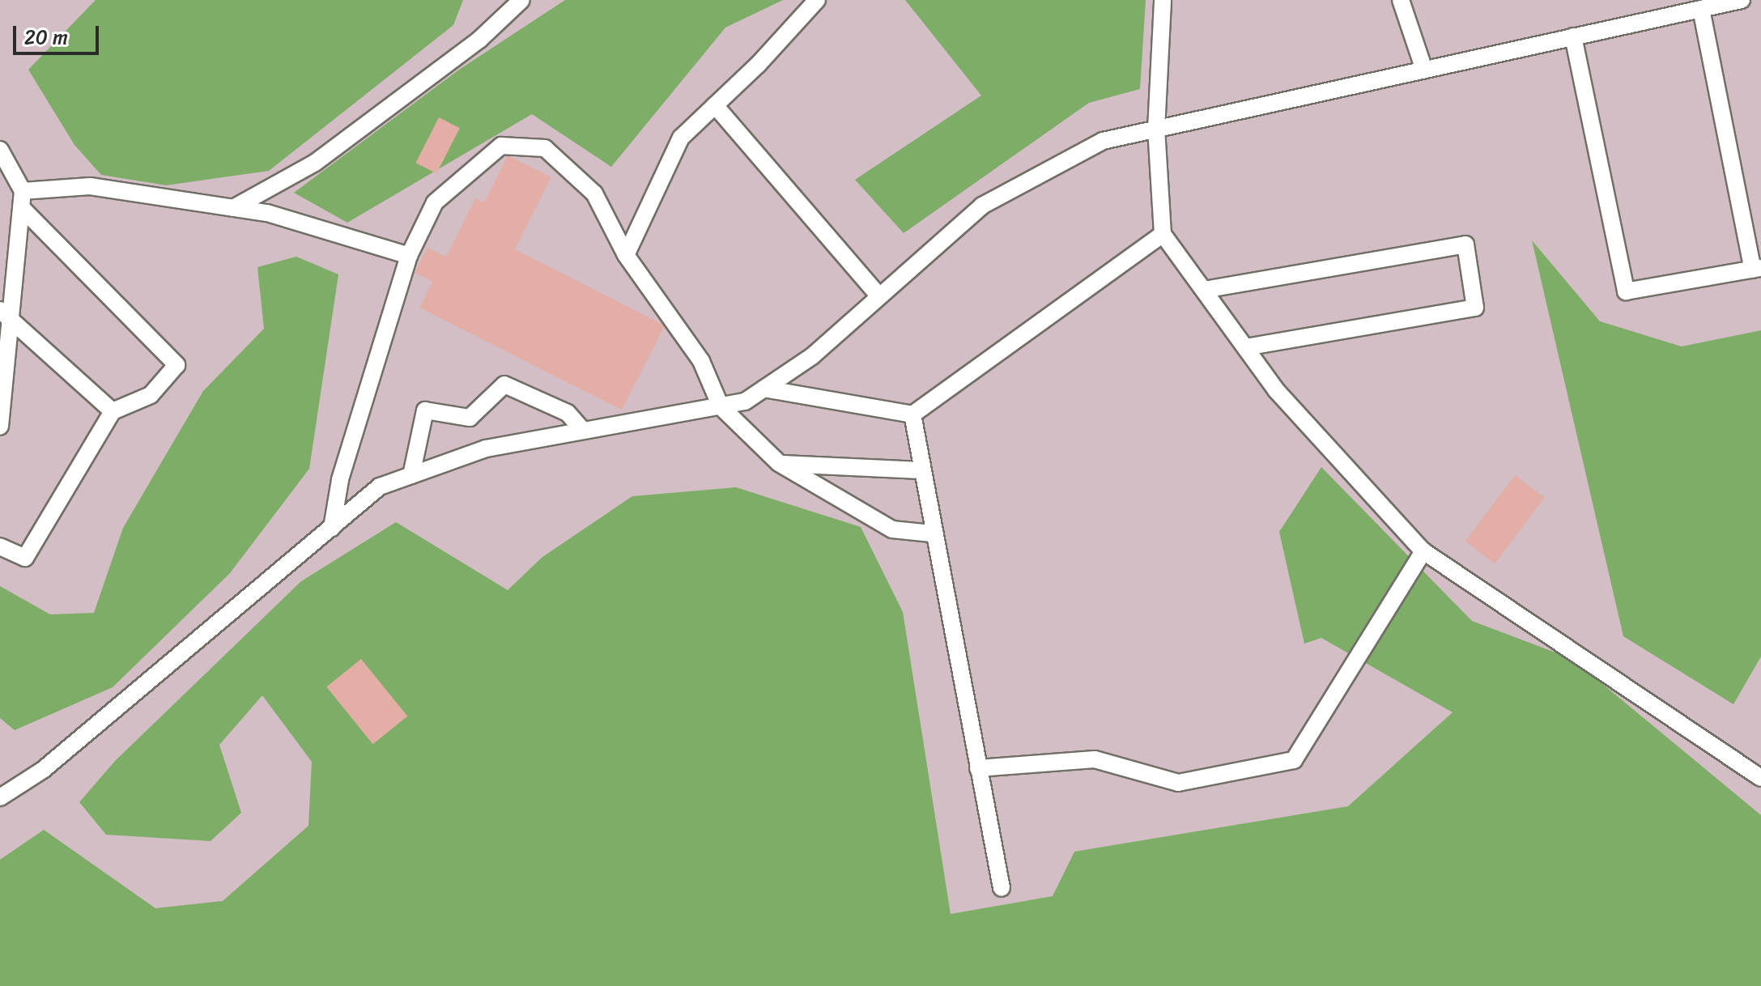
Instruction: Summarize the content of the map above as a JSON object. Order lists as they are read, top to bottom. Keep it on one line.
{"scale_bar":"20 m"}
